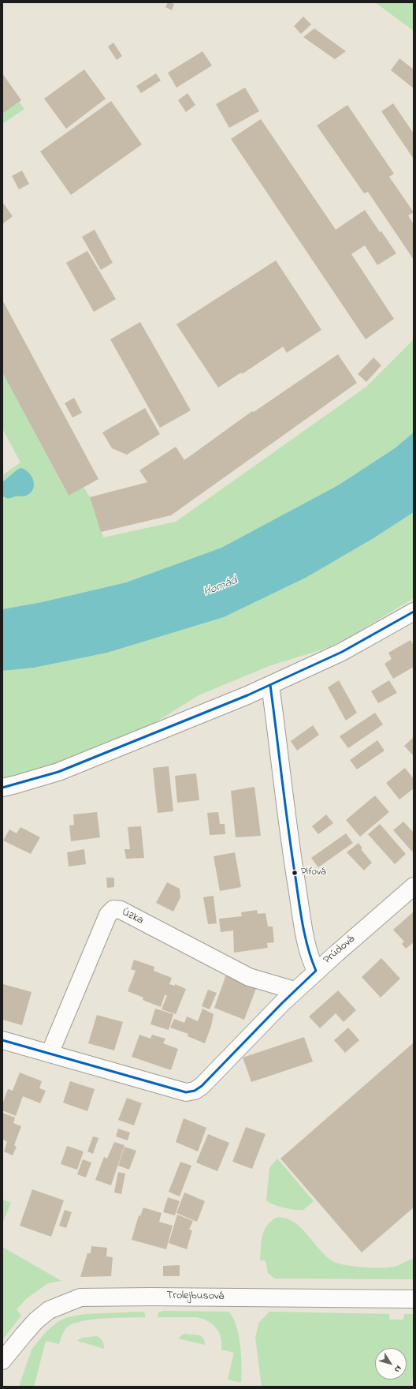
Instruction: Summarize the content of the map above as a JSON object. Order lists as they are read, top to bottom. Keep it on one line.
{"streets":{"street":["Úzka","Prúdová","Trolejbusová"]},"crossings":[["Úzka","Prúdová"]],"water":["Hornád"],"places":["Plťová"],"north":"bottom right"}
